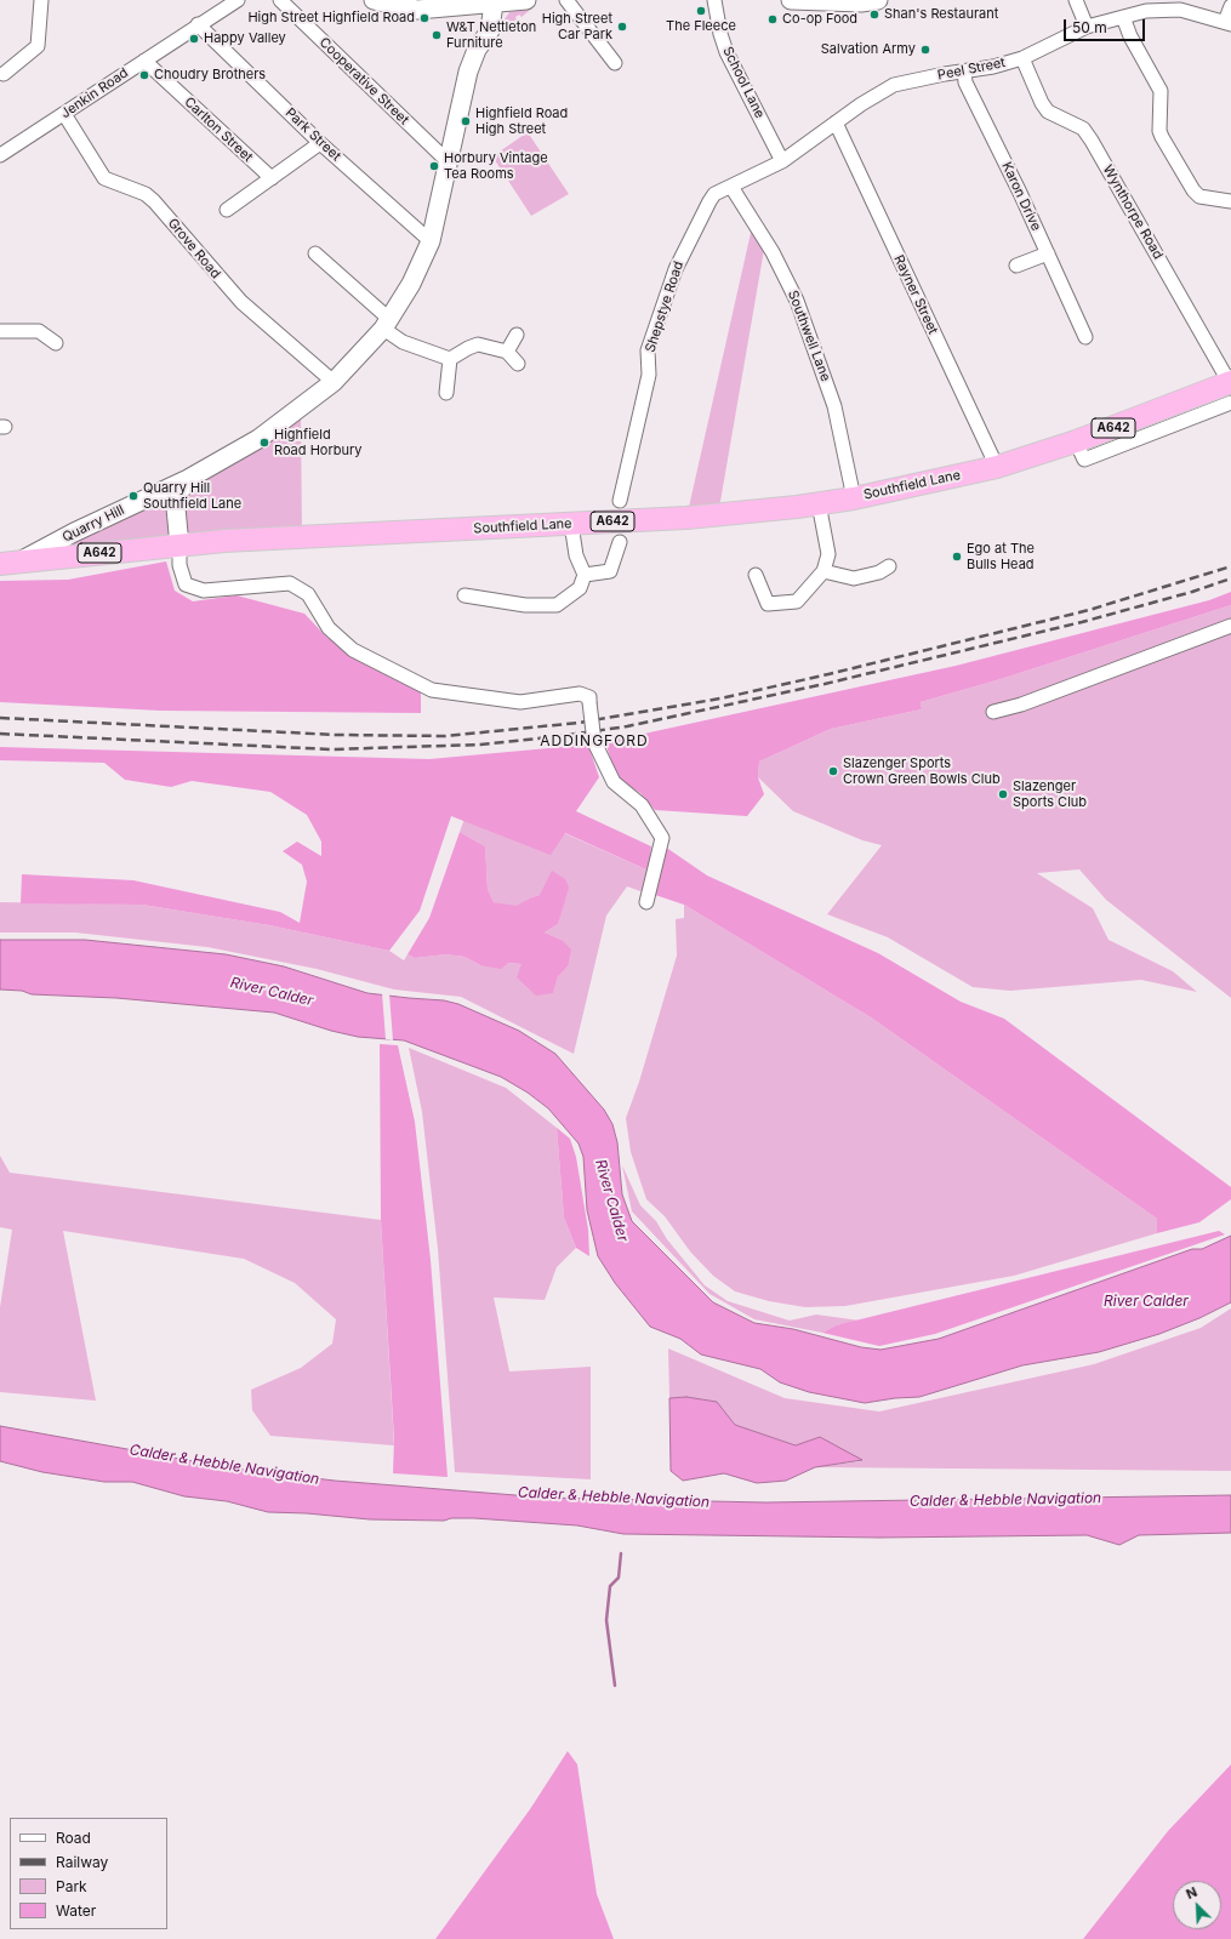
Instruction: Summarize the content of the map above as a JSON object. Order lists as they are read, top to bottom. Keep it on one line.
{"streets":{"highway":["A642","Southfield Lane"],"main road":["Quarry Hill"],"street":["Peel Street","Cooperative Street","School Lane","Jenkin Road","Carlton Street","Park Street","Karon Drive","Wynthorpe Road","Grove Road","Rayner Street","Shepstye Road","Southwell Lane"]},"crossings":[["Peel Street","School Lane"],["Peel Street","Karon Drive"],["Peel Street","Wynthorpe Road"],["Peel Street","Rayner Street"],["Peel Street","Shepstye Road"],["Peel Street","Southwell Lane"],["Cooperative Street","Quarry Hill"],["Jenkin Road","Carlton Street"],["Jenkin Road","Park Street"],["Jenkin Road","Grove Road"],["Park Street","Quarry Hill"],["Wynthorpe Road","Southfield Lane"],["Grove Road","Quarry Hill"],["Rayner Street","Southfield Lane"],["Shepstye Road","Southwell Lane"],["Southwell Lane","Southfield Lane"],["Southfield Lane","Quarry Hill"]],"districts":["ADDINGFORD"],"water":["River Calder","Calder & Hebble Navigation"],"places":["The Fleece","Shan's Restaurant","High Street Highfield Road","Co-op Food","High Street Car Park","W&T Nettleton Furniture","Happy Valley","Salvation Army","Choudry Brothers","Highfield Road High Street","Horbury Vintage Tea Rooms","Highfield Road Horbury","Quarry Hill Southfield Lane","Ego at The Bulls Head","Slazenger Sports Crown Green Bowls Club","Slazenger Sports Club"],"legend":["Road","Railway","Park","Water"],"scale_bar":"50 m","north":"top left"}
